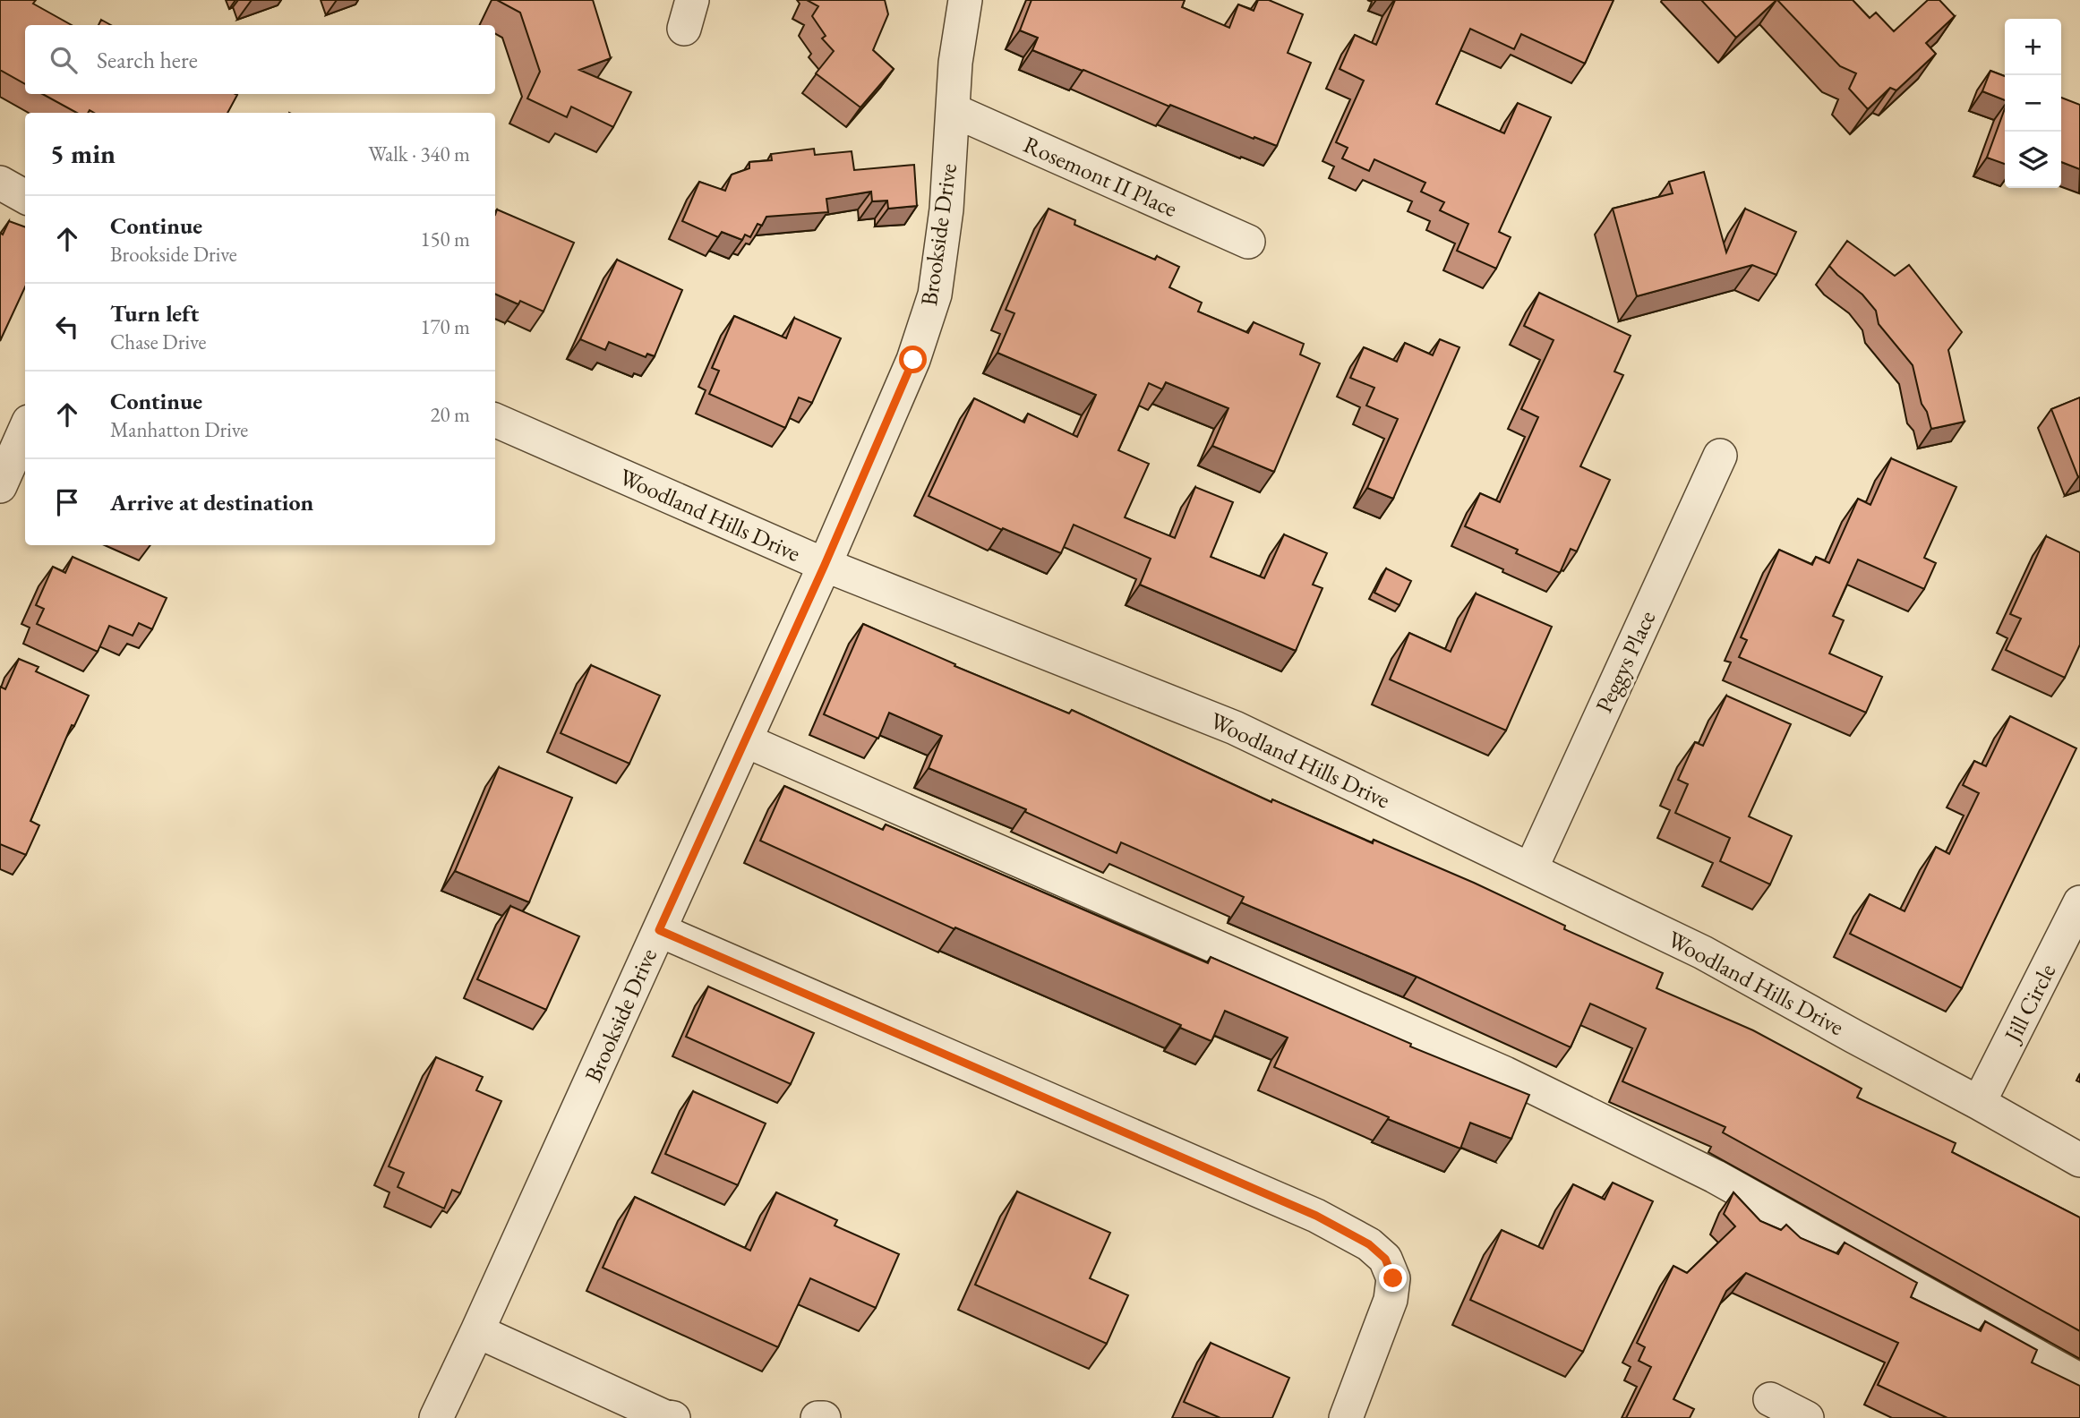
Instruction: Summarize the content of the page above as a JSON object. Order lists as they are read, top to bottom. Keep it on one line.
{"streets":{"street":["Rosemont II Place","Brookside Drive","Woodland Hills Drive","Peggys Place","Jill Circle"]},"crossings":[["Rosemont II Place","Brookside Drive"],["Brookside Drive","Woodland Hills Drive"],["Woodland Hills Drive","Peggys Place"],["Woodland Hills Drive","Jill Circle"]],"page":{"map_buttons":["+","−"],"search":"Search here","heading":["5 min","Walk · 340 m"],"list":[["Continue","Brookside Drive","150 m"],["Turn left","Chase Drive","170 m"],["Continue","Manhatton Drive","20 m"],"Arrive at destination"]}}
